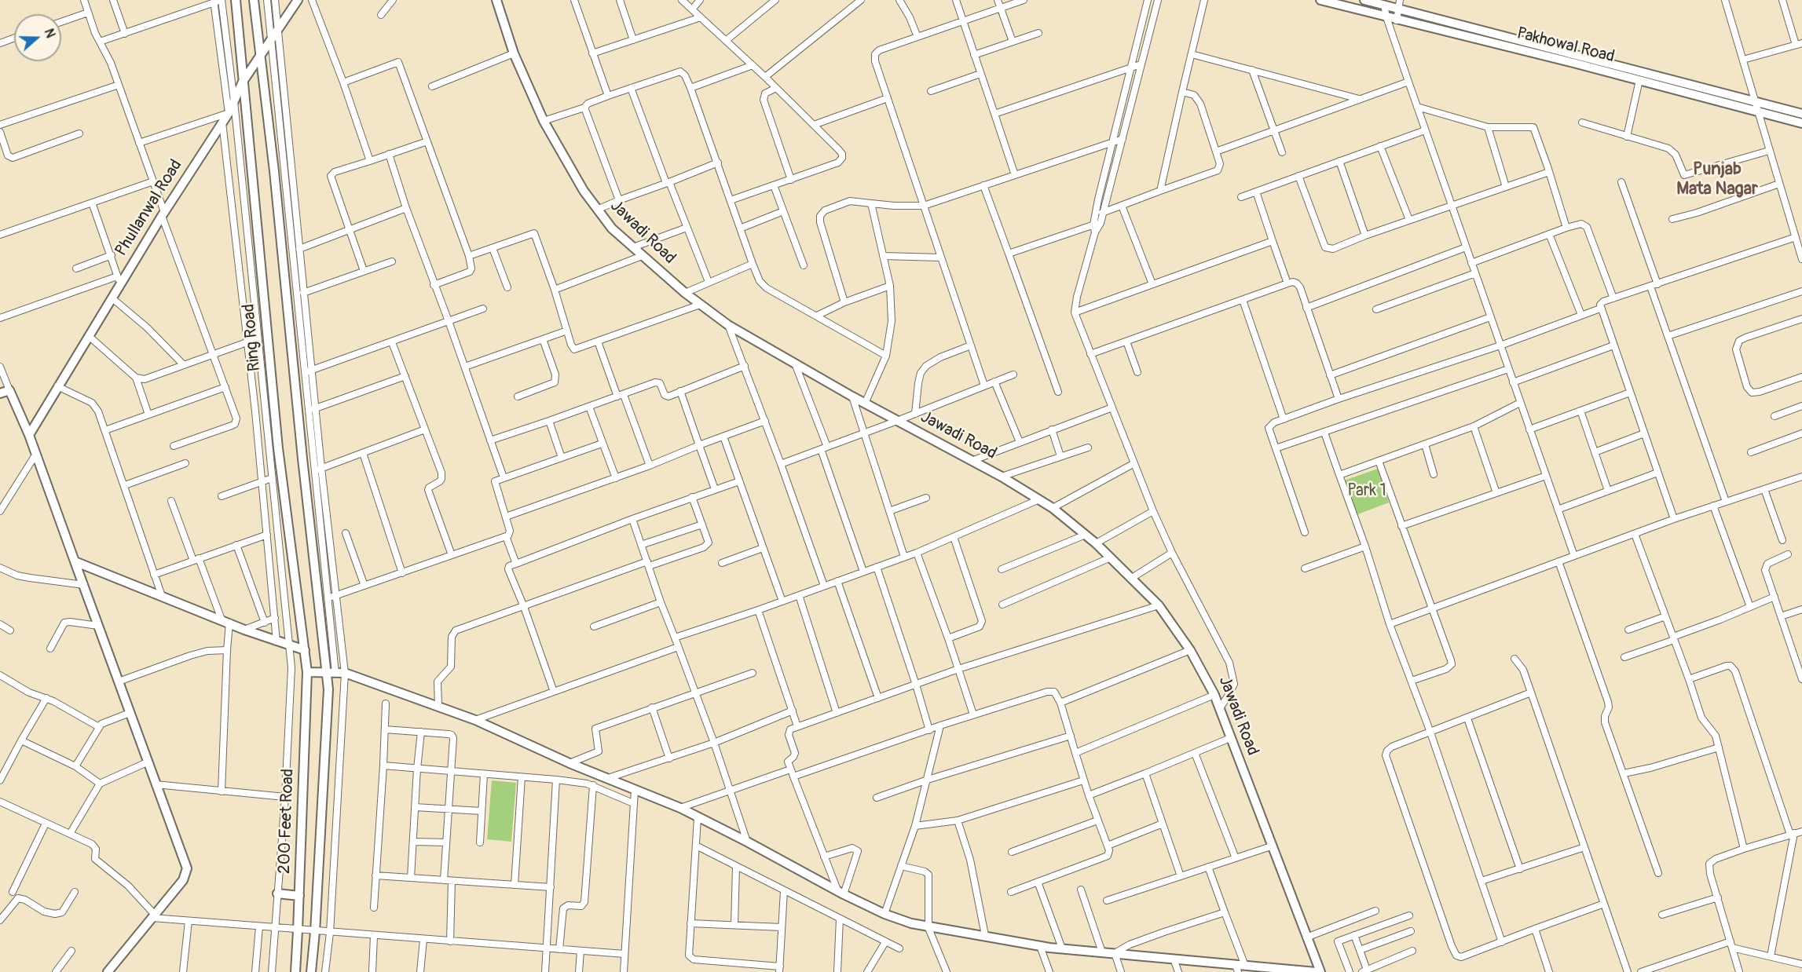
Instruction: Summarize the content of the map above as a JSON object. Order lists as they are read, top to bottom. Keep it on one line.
{"streets":{"street":["Pakhowal Road","Phullanwal Road","Jawadi Road","Ring Road","200 Feet Road"]},"crossings":[["Phullanwal Road","Ring Road"],["Ring Road","200 Feet Road"]],"districts":["Punjab Mata Nagar"],"parks":["Park 1"],"north":"right"}
